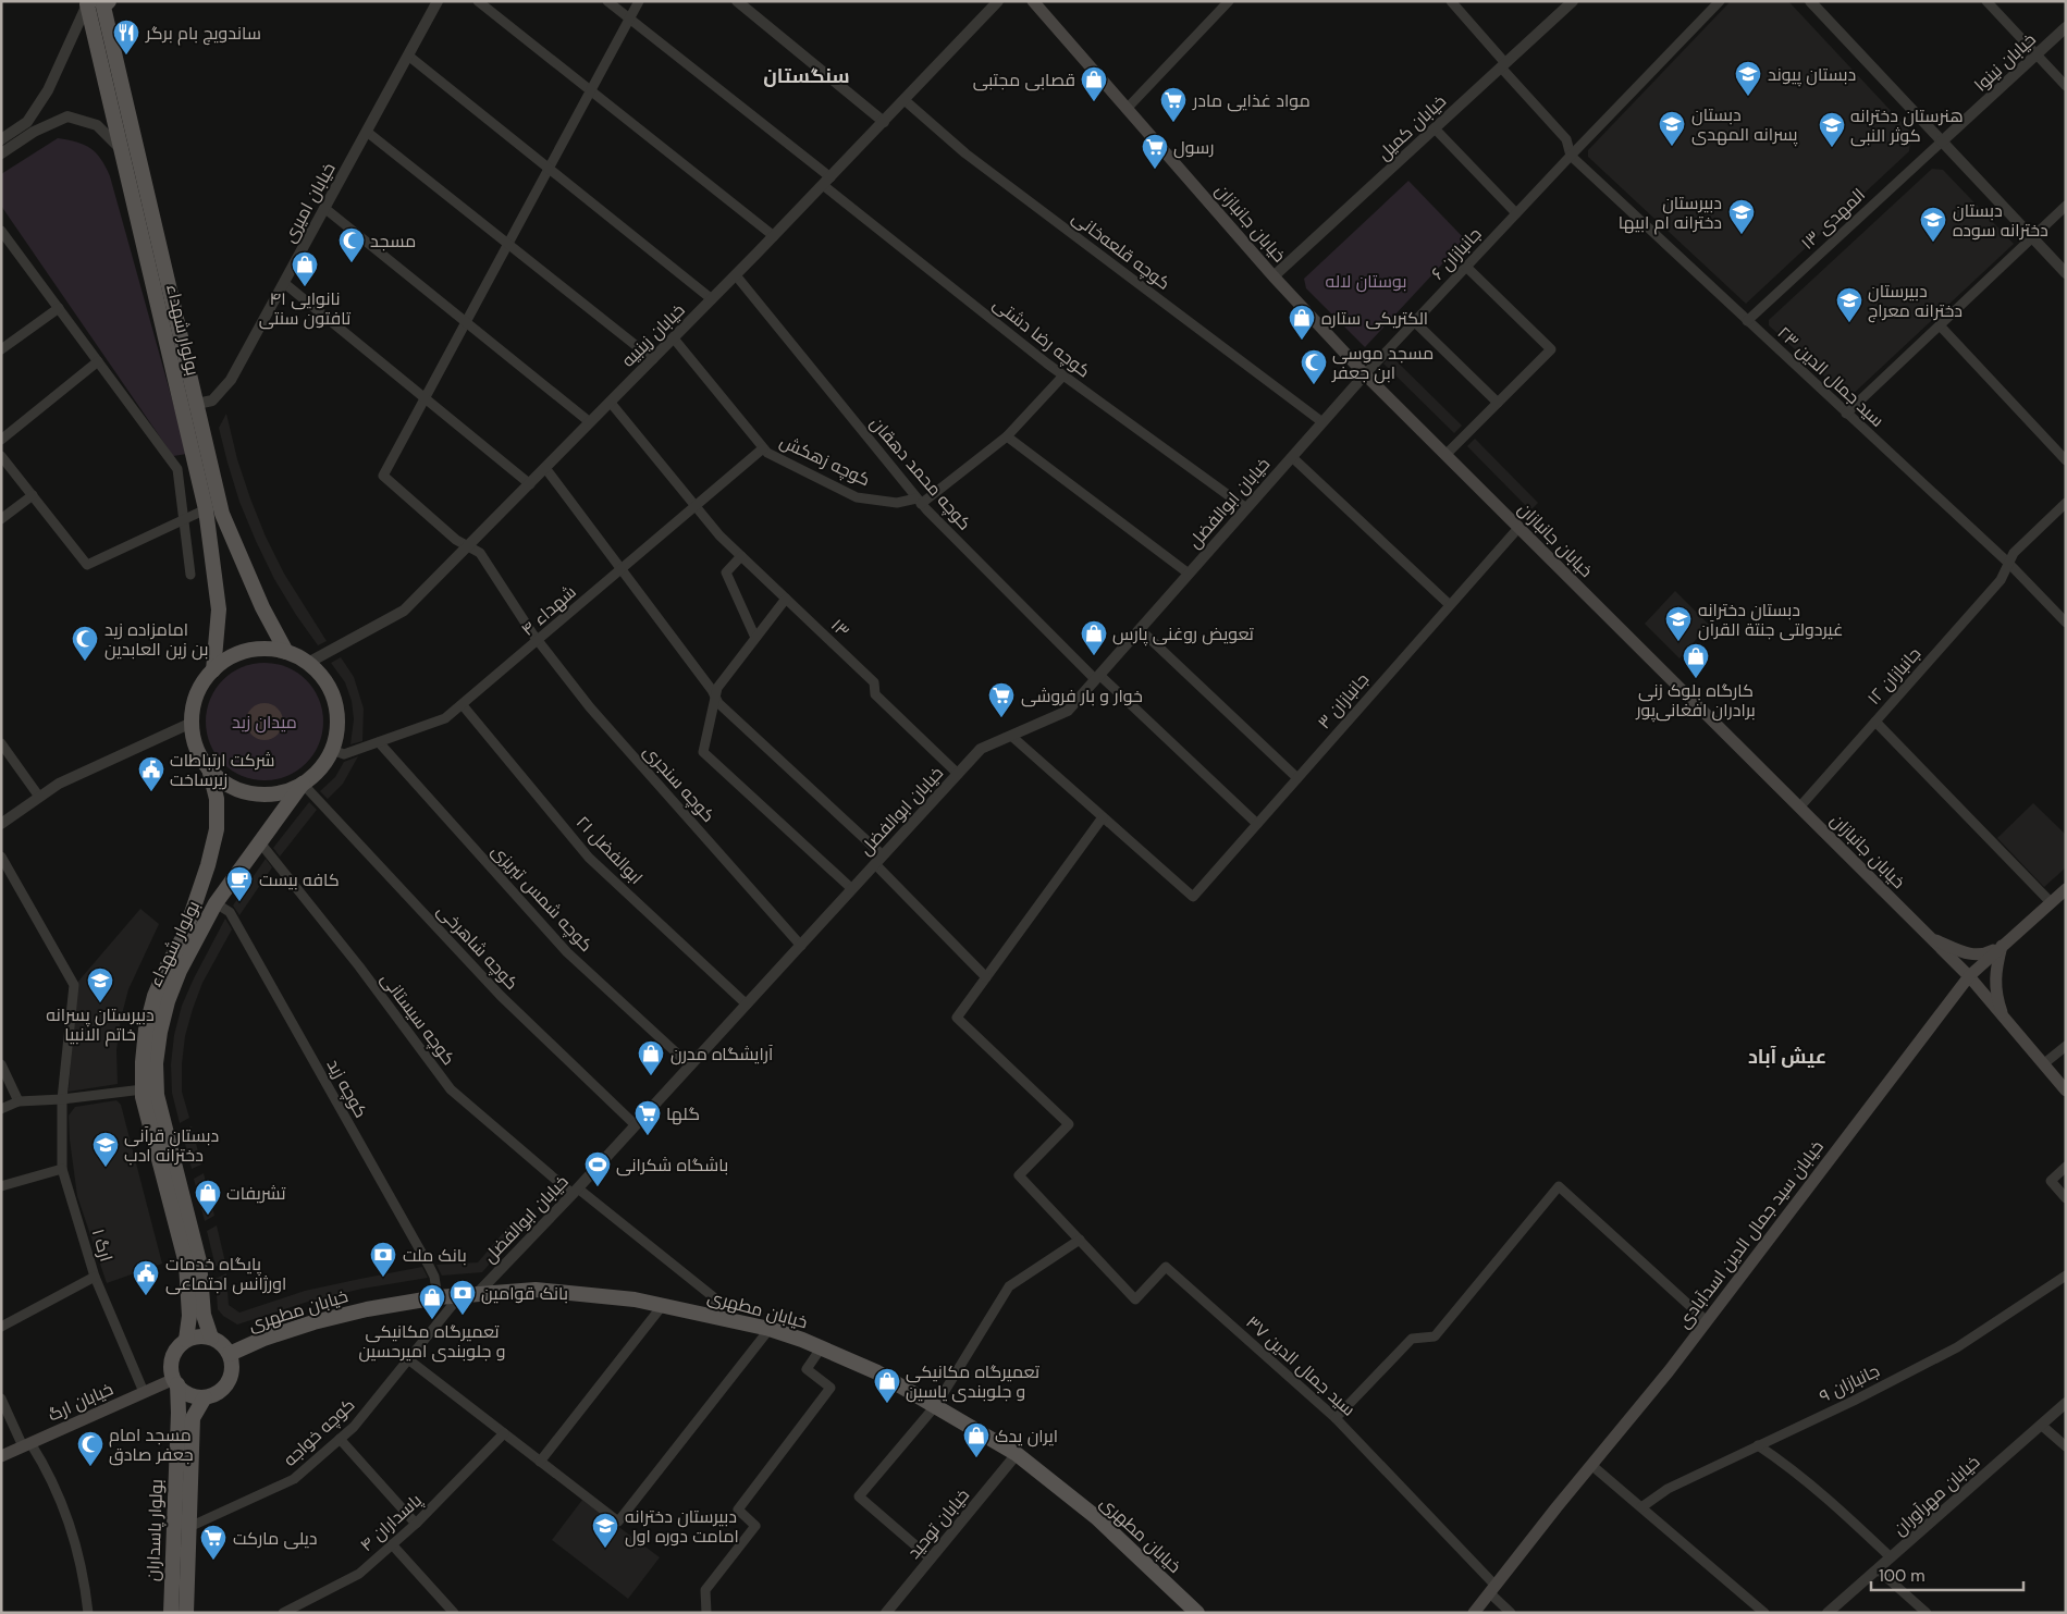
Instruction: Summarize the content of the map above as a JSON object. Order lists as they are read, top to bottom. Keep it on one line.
{"streets":{"main road":["خیابان جانبازان","بولوار شهداء","خیابان سید جمال الدین اسدآبادی","خیابان مطهری","خیابان ارگ","بولوار پاسداران"],"street":["خیابان نینوا","خیابان کمیل","خیابان امیری","المهدی ۱۳","کوچه قلعه‌خانی","جانبازان ۶","خیابان زینبیه","کوچه رضا دشتی","سید جمال الدین ۲۳","کوچه زهکش","کوچه محمد دهقان","خیابان ابوالفضل","شهداء ۴","۱۳","جانبازان ۱۲","جانبازان ۳","کوچه سنجری","ابوالفضل ۲۱","کوچه شمس تبریزی","کوچه شاهرخی","کوچه سیستانی","کوچه زید","ارگ ۱","سید جمال الدین ۳۷","جانبازان ۹","کوچه خواجه","خیابان مهرآوران","پاسداران ۴","خیابان توحید"]},"crossings":[["خیابان نینوا","المهدی ۱۳"],["خیابان کمیل","خیابان جانبازان"],["خیابان امیری","بولوار شهداء"],["المهدی ۱۳","سید جمال الدین ۲۳"],["خیابان جانبازان","جانبازان ۶"],["خیابان جانبازان","خیابان ابوالفضل"],["خیابان جانبازان","جانبازان ۱۲"],["خیابان جانبازان","جانبازان ۳"],["خیابان جانبازان","خیابان سید جمال الدین اسدآبادی"],["کوچه قلعه‌خانی","خیابان زینبیه"],["کوچه قلعه‌خانی","خیابان ابوالفضل"],["جانبازان ۶","سید جمال الدین ۲۳"],["جانبازان ۶","خیابان ابوالفضل"],["بولوار شهداء","خیابان زینبیه"],["بولوار شهداء","شهداء ۴"],["بولوار شهداء","کوچه شاهرخی"],["بولوار شهداء","کوچه سیستانی"],["بولوار شهداء","کوچه زید"],["بولوار شهداء","خیابان مطهری"],["بولوار شهداء","خیابان ارگ"],["بولوار شهداء","بولوار پاسداران"],["خیابان زینبیه","کوچه رضا دشتی"],["خیابان زینبیه","کوچه زهکش"],["خیابان زینبیه","کوچه محمد دهقان"],["خیابان زینبیه","شهداء ۴"],["خیابان زینبیه","۱۳"],["خیابان زینبیه","کوچه سنجری"],["خیابان زینبیه","کوچه شاهرخی"],["کوچه رضا دشتی","خیابان ابوالفضل"],["سید جمال الدین ۲۳","جانبازان ۱۲"],["کوچه زهکش","کوچه محمد دهقان"],["کوچه زهکش","شهداء ۴"],["کوچه محمد دهقان","خیابان ابوالفضل"],["کوچه محمد دهقان","جانبازان ۳"],["خیابان ابوالفضل","۱۳"],["خیابان ابوالفضل","کوچه سنجری"],["خیابان ابوالفضل","ابوالفضل ۲۱"],["خیابان ابوالفضل","کوچه شمس تبریزی"],["خیابان ابوالفضل","کوچه شاهرخی"],["خیابان ابوالفضل","کوچه سیستانی"],["خیابان ابوالفضل","خیابان مطهری"],["شهداء ۴","۱۳"],["شهداء ۴","کوچه سنجری"],["شهداء ۴","ابوالفضل ۲۱"],["شهداء ۴","کوچه شمس تبریزی"],["شهداء ۴","کوچه شاهرخی"],["کوچه سیستانی","خیابان مطهری"],["کوچه زید","خیابان مطهری"],["خیابان سید جمال الدین اسدآبادی","سید جمال الدین ۳۷"],["ارگ ۱","خیابان ارگ"],["خیابان مطهری","خیابان ارگ"],["خیابان مطهری","کوچه خواجه"],["خیابان مطهری","خیابان توحید"],["خیابان مطهری","بولوار پاسداران"],["خیابان ارگ","بولوار پاسداران"],["کوچه خواجه","بولوار پاسداران"]],"districts":["سنگستان","عیش آباد"],"parks":["بوستان لاله","میدان زید"],"places":{"restaurant":["ساندویچ بام برگر"],"school or university":["دبستان پیوند","دبستان پسرانه المهدی","هنرستان دخترانه کوثر النبی","دبیرستان دخترانه ام ابیها","دبستان دخترانه سوده","دبیرستان دخترانه معراج","دبستان دخترانه غیردولتی جنتة القرآن","دبیرستان پسرانه خاتم الانبیا","دبستان قرآنی دخترانه ادب","دبیرستان دخترانه امامت دوره اول"],"shop":["قصابی مجتبی","نانوایی ۴۱ تافتون سنتی","الکتریکی ستاره","تعویض روغنی پارس","کارگاه بلوک زنی برادران افغانی‌پور","آرایشگاه مدرن","تشریفات","تعمیرگاه مکانیکی و جلوبندی امیرحسین","تعمیرگاه مکانیکی و جلوبندی یاسین","ایران یدک"],"supermarket":["مواد غذایی مادر","رسول","خوار و بار فروشی","گلها","دیلی مارکت"],"mosque":["مسجد","مسجد موسی ابن جعفر","امامزاده زید بن زین العابدین","مسجد امام جعفر صادق"],"public building":["شرکت ارتباطات زیرساخت","پایگاه خدمات اورژانس اجتماعی"],"cafe":["کافه بیست"],"sports":["باشگاه شکرانی"],"bank":["بانک ملت","بانک قوامین"]},"scale_bar":"100 m"}
